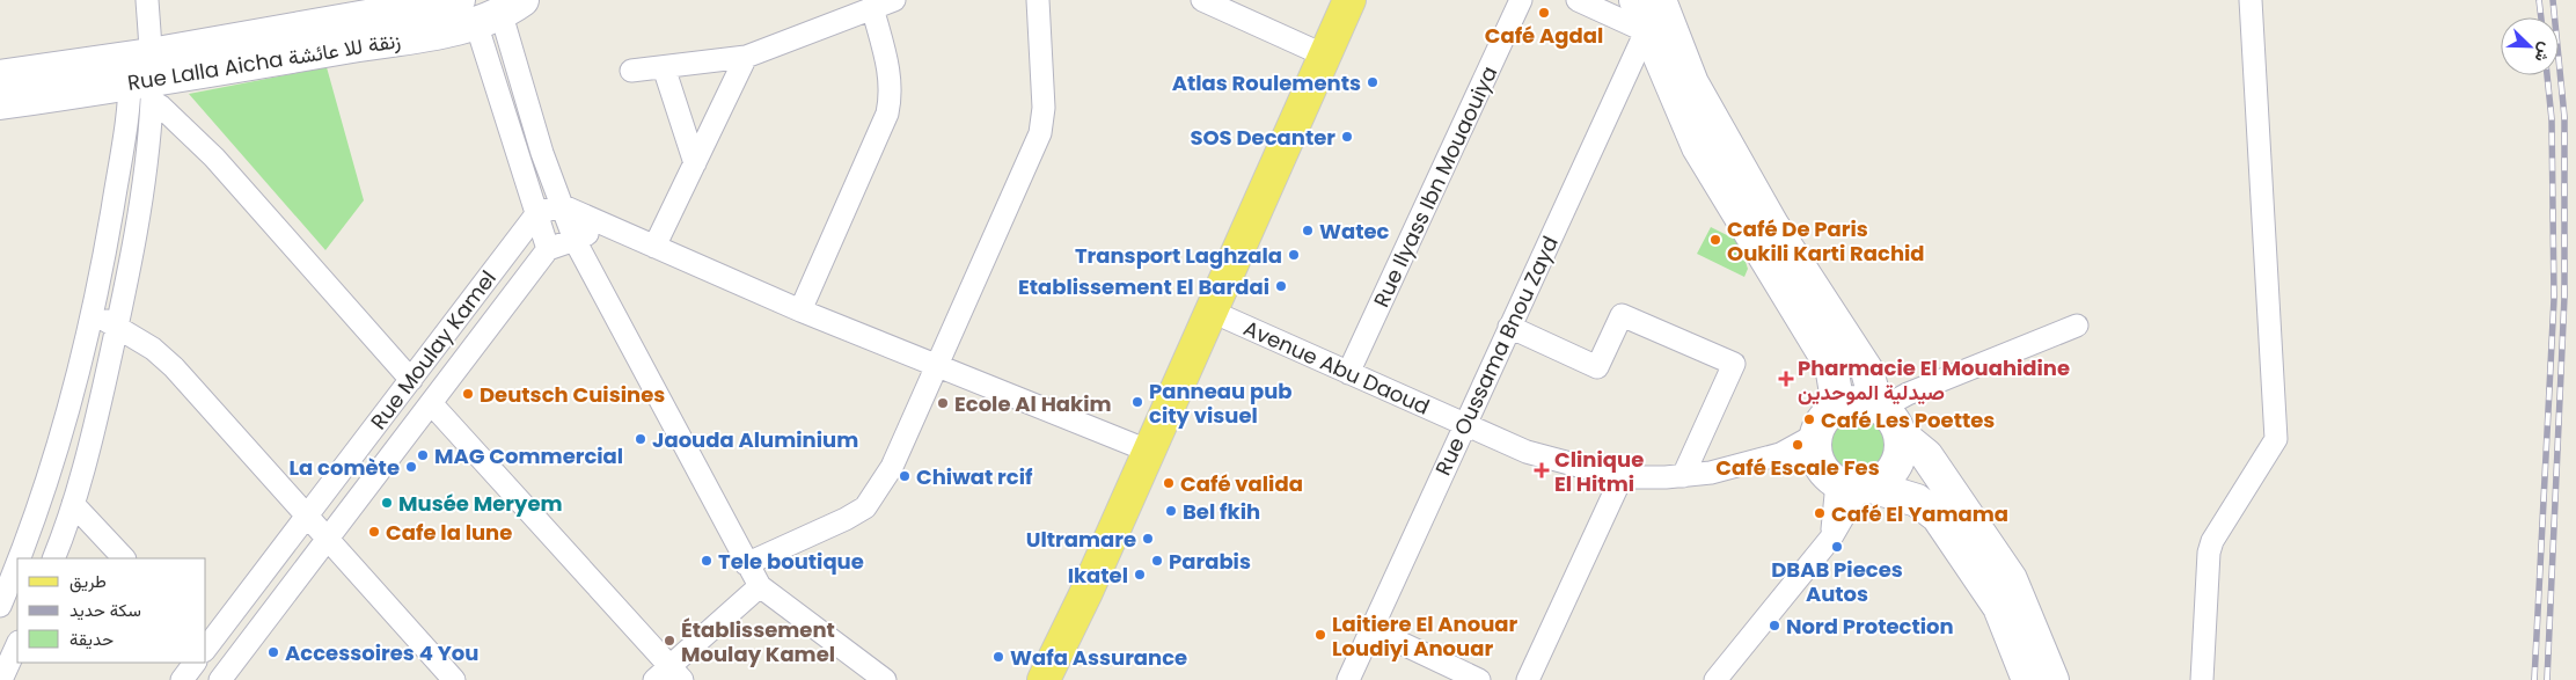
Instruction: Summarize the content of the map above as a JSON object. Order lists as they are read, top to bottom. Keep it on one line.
{"streets":{"street":["Rue Lalla Aicha زنقة للا عائشة","Rue Ilyass Ibn Mouaouiya","Rue Moulay Kamel","Rue Oussama Bnou Zayd","Avenue Abu Daoud"]},"crossings":[["Rue Ilyass Ibn Mouaouiya","Avenue Abu Daoud"],["Rue Oussama Bnou Zayd","Avenue Abu Daoud"]],"places":{"other":["Café Agdal","Atlas Roulements","SOS Decanter","Watec","Café De Paris Oukili Karti Rachid","Transport Laghzala","Etablissement El Bardai","Deutsch Cuisines","Panneau pub city visuel","Ecole Al Hakim","Café Les Poettes","Jaouda Aluminium","Café Escale Fes","MAG Commercial","La comète","Chiwat rcif","Café valida","Musée Meryem","Bel fkih","Café El Yamama","Cafe la lune","Ultramare","DBAB Pieces Autos","Tele boutique","Parabis","Ikatel","Nord Protection","Laitiere El Anouar Loudiyi Anouar","Établissement Moulay Kamel","Accessoires 4 You","Wafa Assurance"],"health":["Pharmacie El Mouahidine صيدلية الموحدين","Clinique El Hitmi"]},"legend":["طريق","سكة حديد","حديقة"],"north":"bottom right"}
